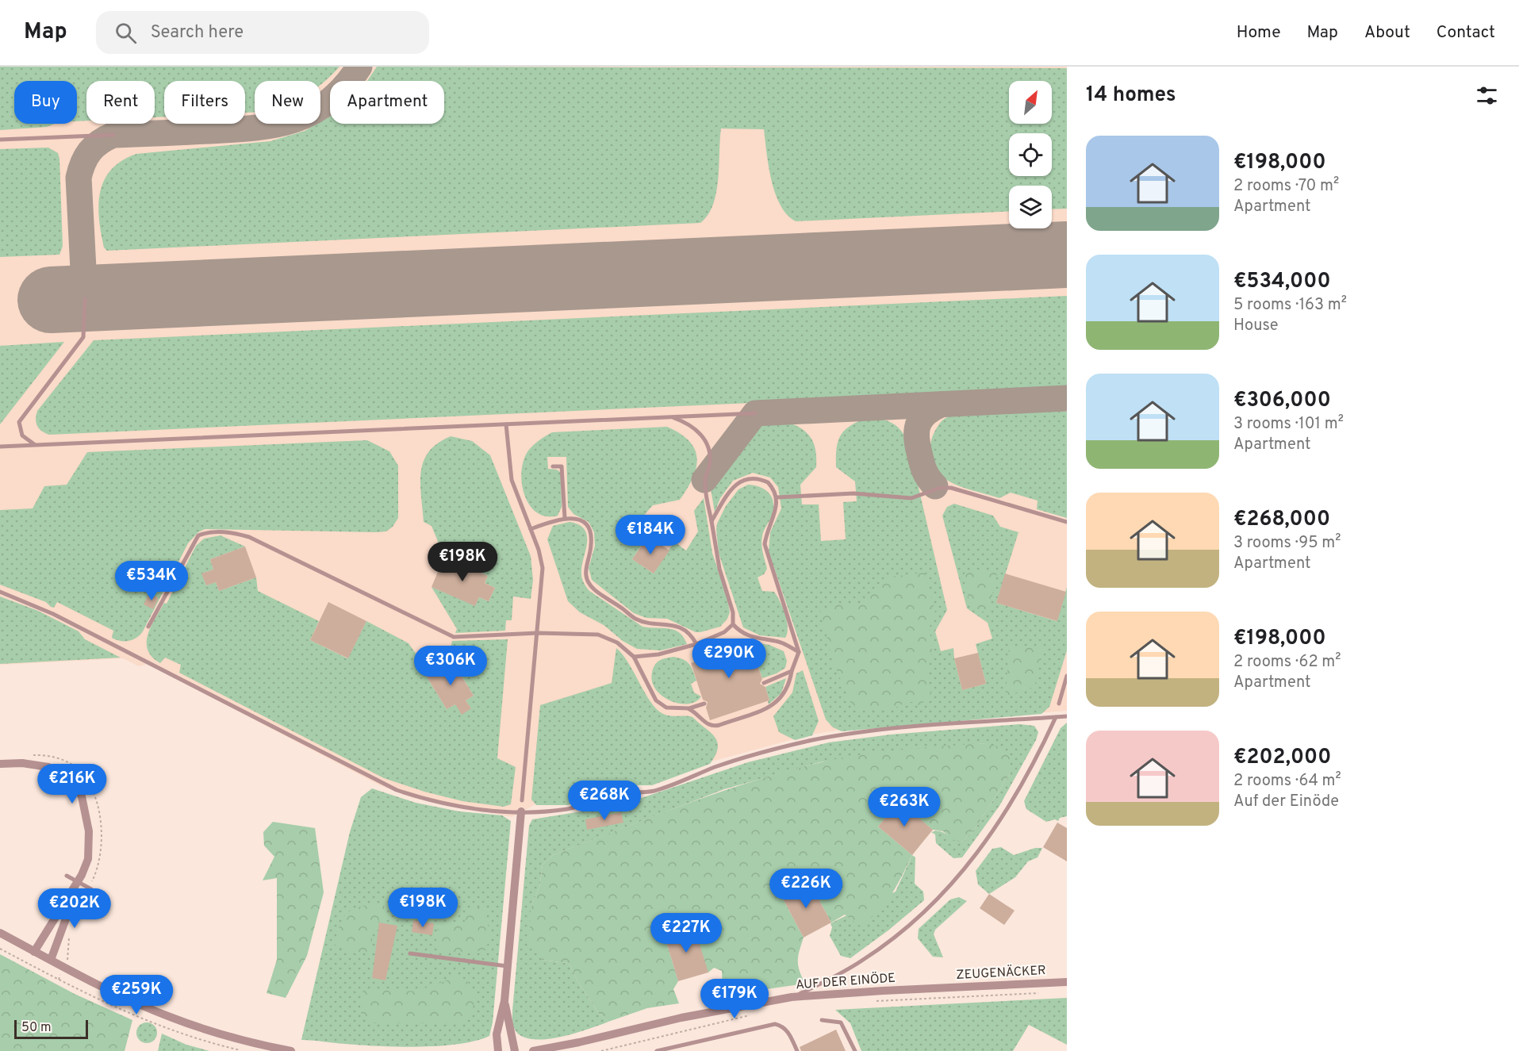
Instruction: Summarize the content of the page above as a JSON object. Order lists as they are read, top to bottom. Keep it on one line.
{"streets":{"street":["ZEUGENÄCKER","AUF DER EINÖDE"]},"crossings":[["ZEUGENÄCKER","AUF DER EINÖDE"]],"scale_bar":"50 m","north":"top right","page":{"header":"Map","search":"Search here","nav":["Home","Map","About","Contact"],"heading":"14 homes","chip":["Buy","Rent","Filters","New","Apartment"],"list":[{"name":"€198,000","note":"2 rooms · 70 m² · Apartment"},{"name":"€534,000","note":"5 rooms · 163 m² · House"},{"name":"€306,000","note":"3 rooms · 101 m² · Apartment"},{"name":"€268,000","note":"3 rooms · 95 m² · Apartment"},{"name":"€198,000","note":"2 rooms · 62 m² · Apartment"},{"name":"€202,000","note":"2 rooms · 64 m² · Auf der Einöde"}],"price":["€184K","€198K","€534K","€290K","€306K","€216K","€268K","€263K","€226K","€198K","€202K","€227K","€259K","€179K"],"scale":"50 m"}}
